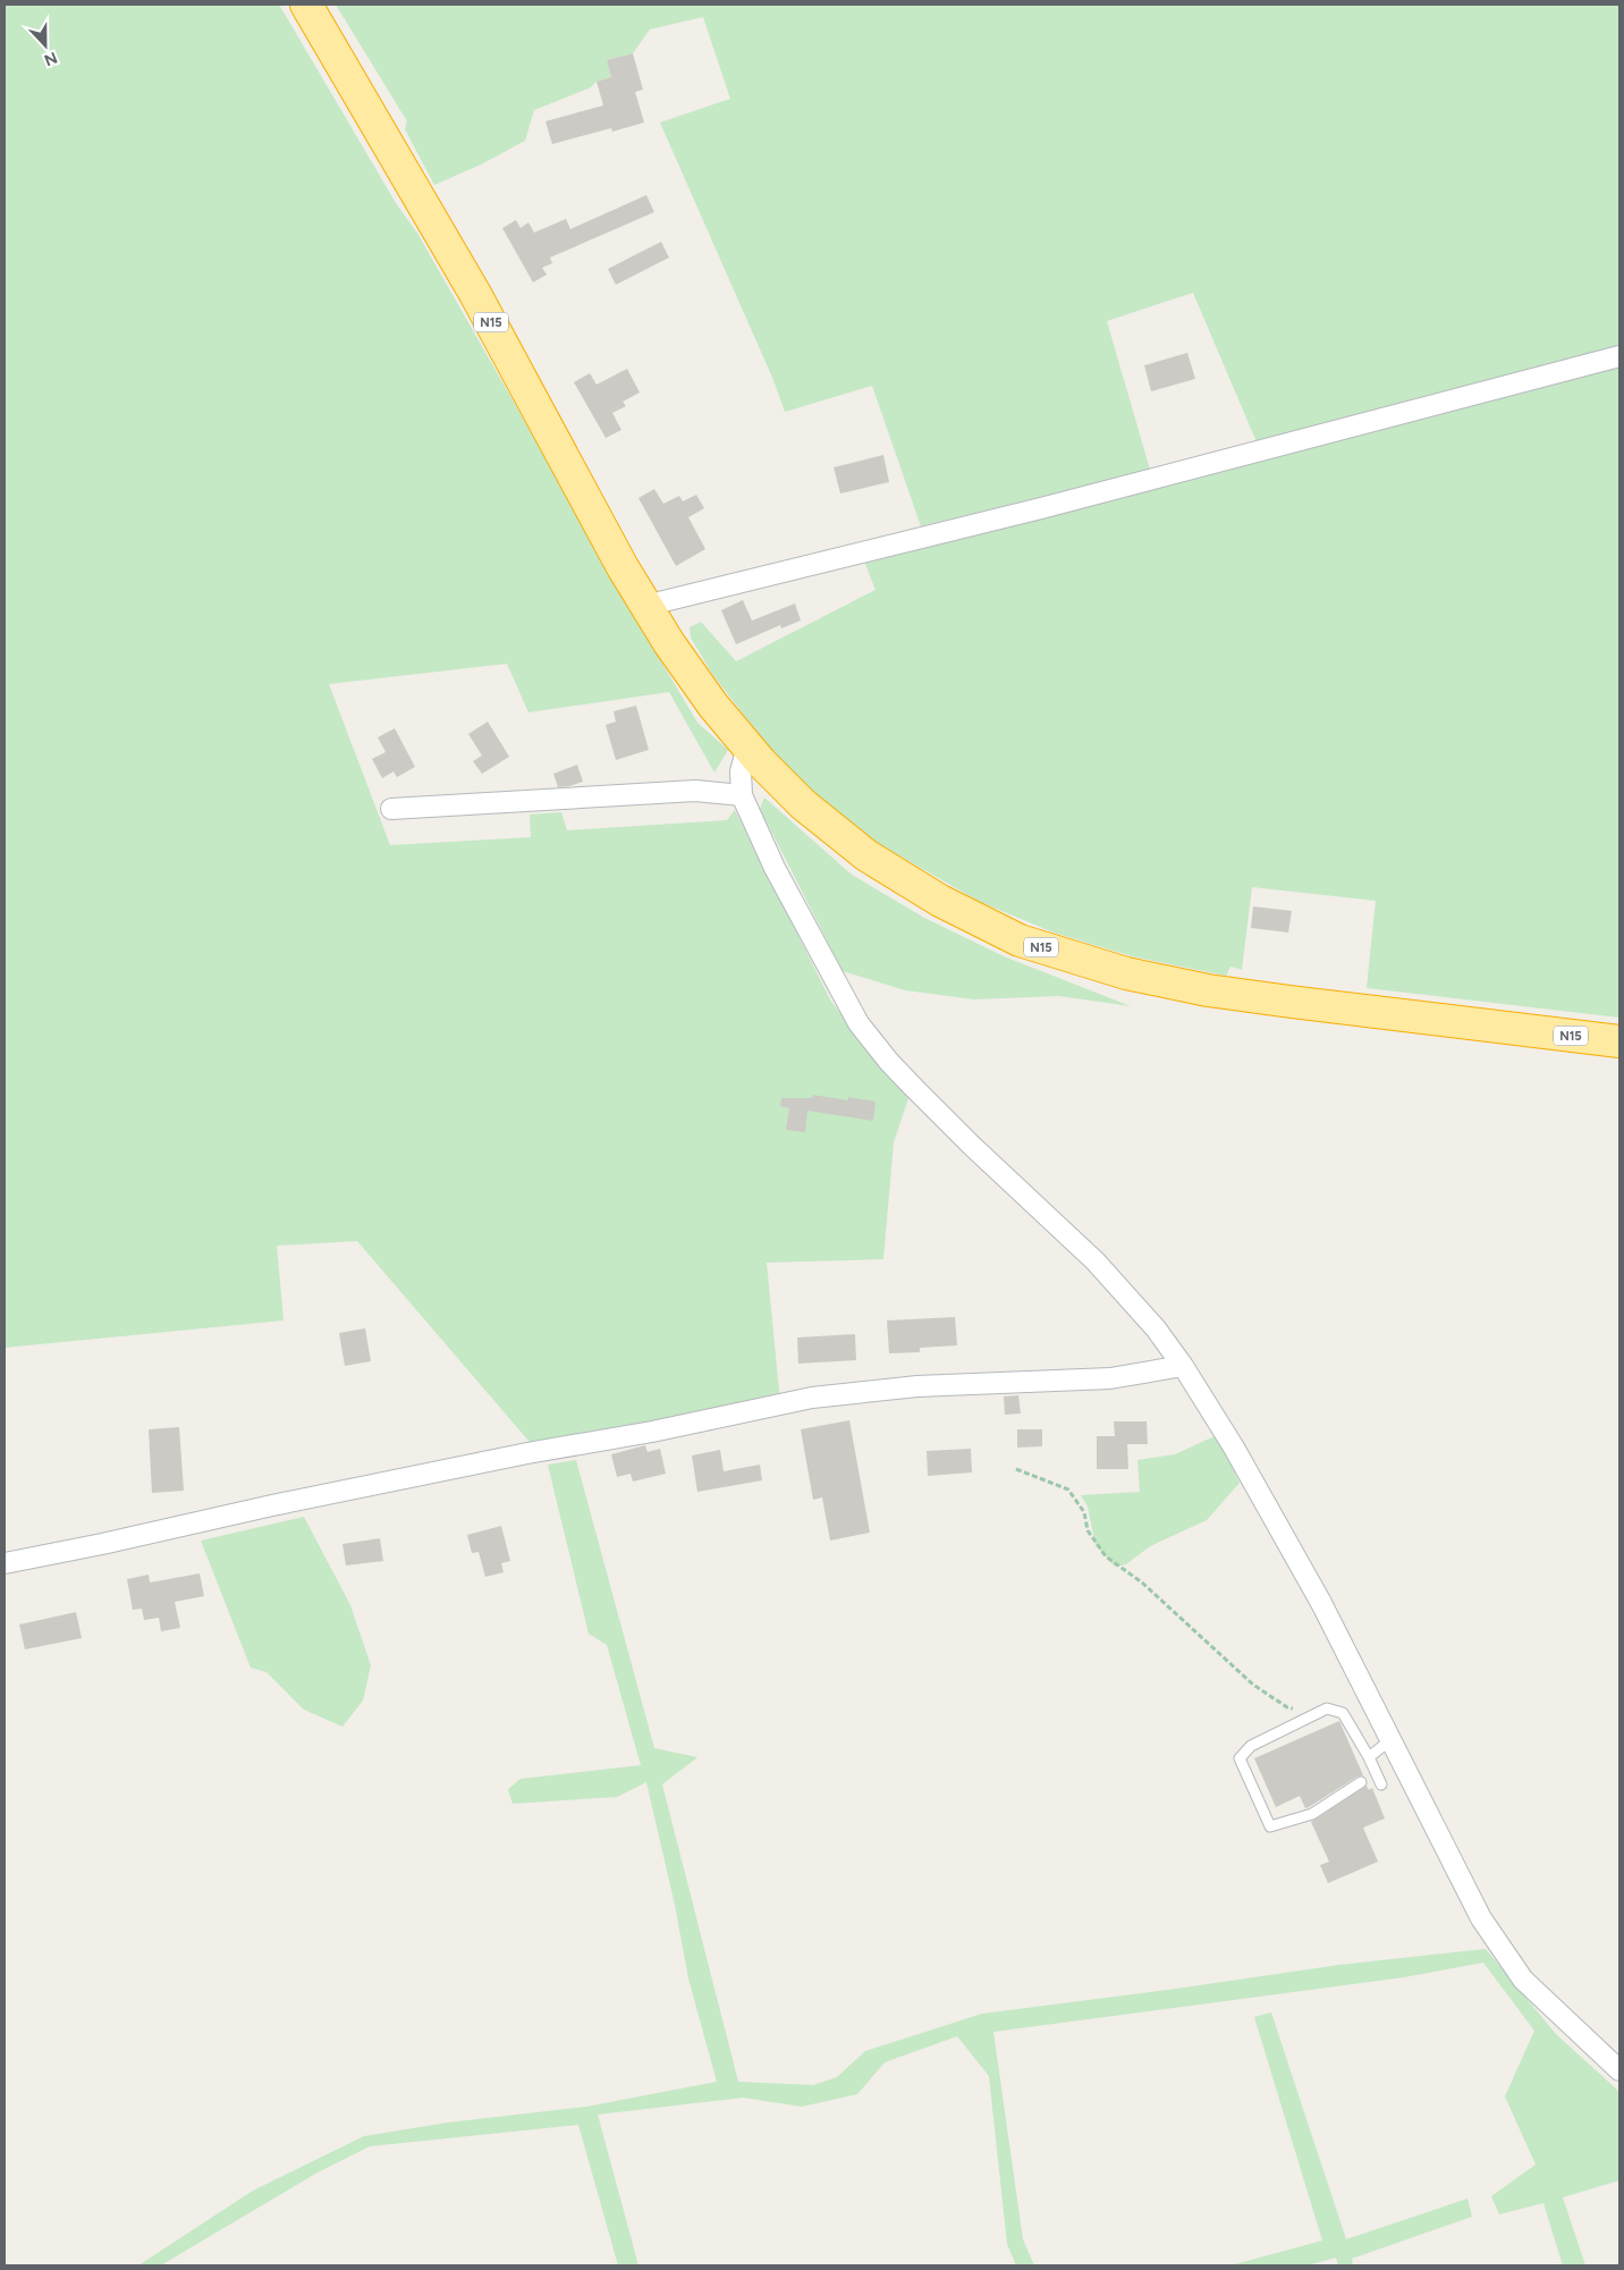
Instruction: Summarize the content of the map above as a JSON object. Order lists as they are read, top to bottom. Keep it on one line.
{"streets":{"highway":["N15"]},"north":"bottom"}
